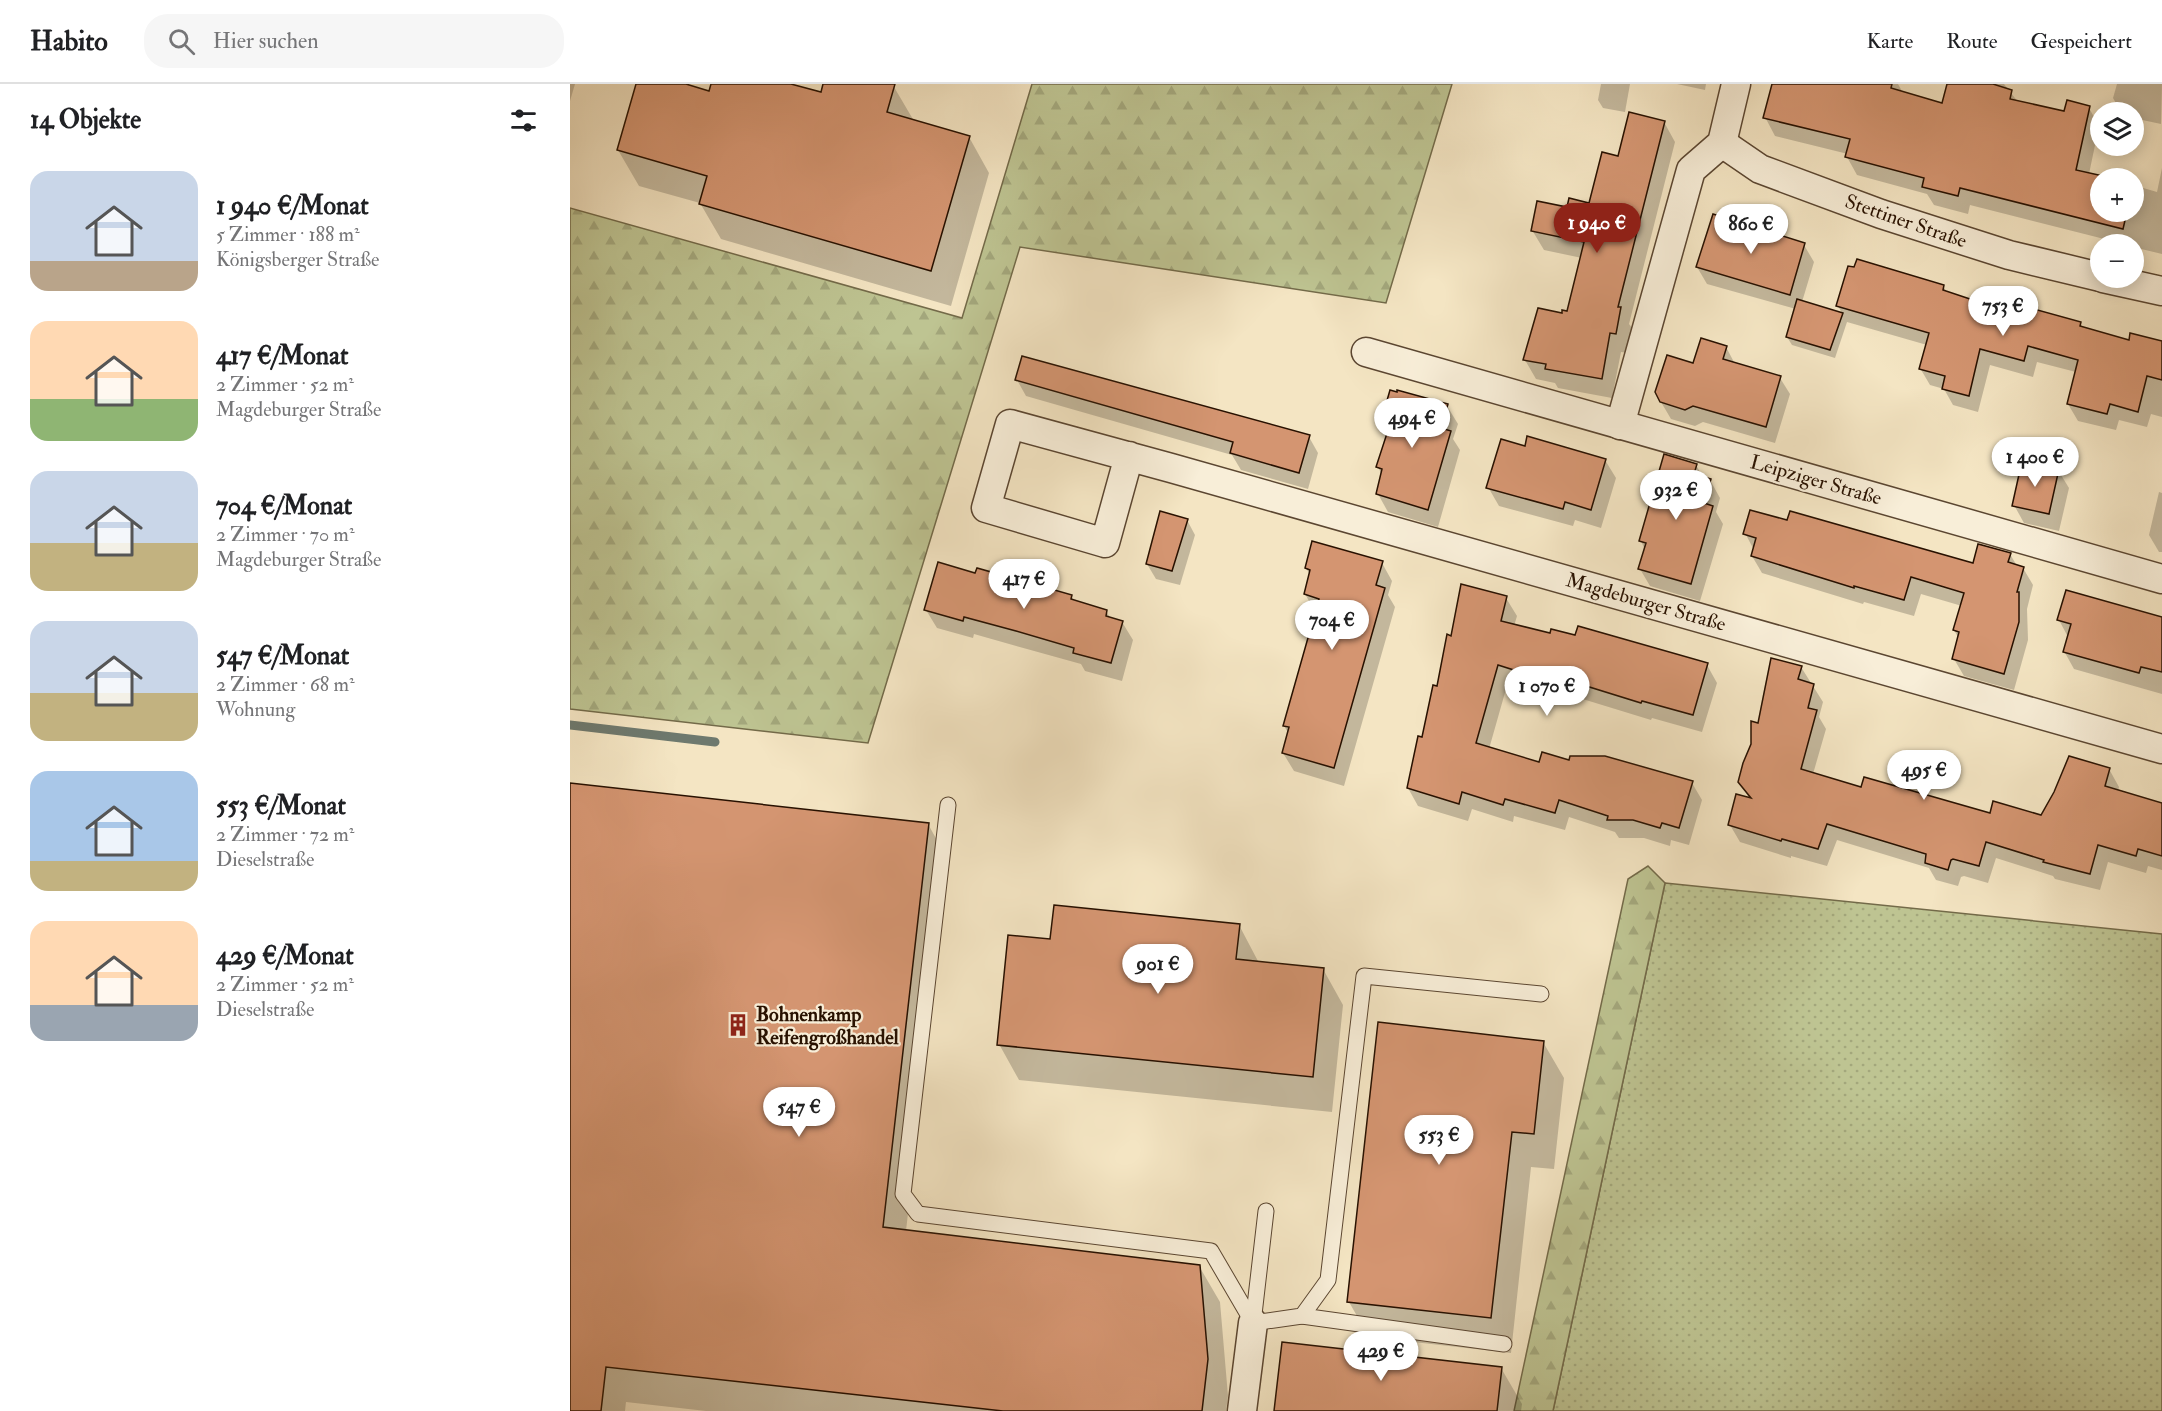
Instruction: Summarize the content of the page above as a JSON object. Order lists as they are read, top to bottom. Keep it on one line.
{"streets":{"street":["Stettiner Straße","Leipziger Straße","Magdeburger Straße"]},"places":{"building":["Bohnenkamp Reifengroßhandel"]},"page":{"header":"Habito","search":"Hier suchen","nav":["Karte","Route","Gespeichert"],"heading":"14 Objekte","map_buttons":["+","−"],"list":[{"name":"1 940 €/Monat","note":"5 Zimmer · 188 m² · Königsberger Straße"},{"name":"417 €/Monat","note":"2 Zimmer · 52 m² · Magdeburger Straße"},{"name":"704 €/Monat","note":"2 Zimmer · 70 m² · Magdeburger Straße"},{"name":"547 €/Monat","note":"2 Zimmer · 68 m² · Wohnung"},{"name":"553 €/Monat","note":"2 Zimmer · 72 m² · Dieselstraße"},{"name":"429 €/Monat","note":"2 Zimmer · 52 m² · Dieselstraße"}],"price":["1 940 €","860 €","753 €","494 €","1 400 €","932 €","417 €","704 €","1 070 €","495 €","901 €","547 €","553 €","429 €"]}}
